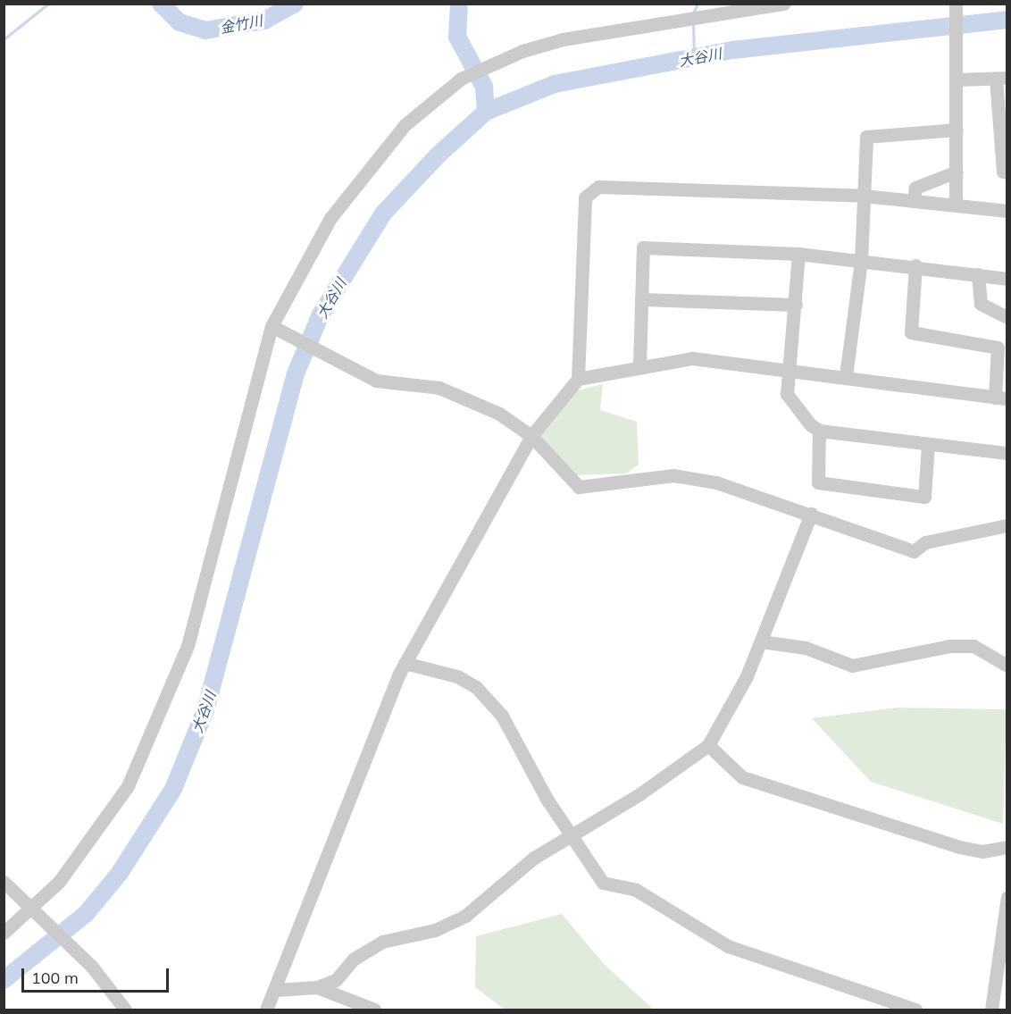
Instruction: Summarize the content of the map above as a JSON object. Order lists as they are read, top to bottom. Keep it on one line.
{"water":["金竹川","大谷川"],"scale_bar":"100 m"}
